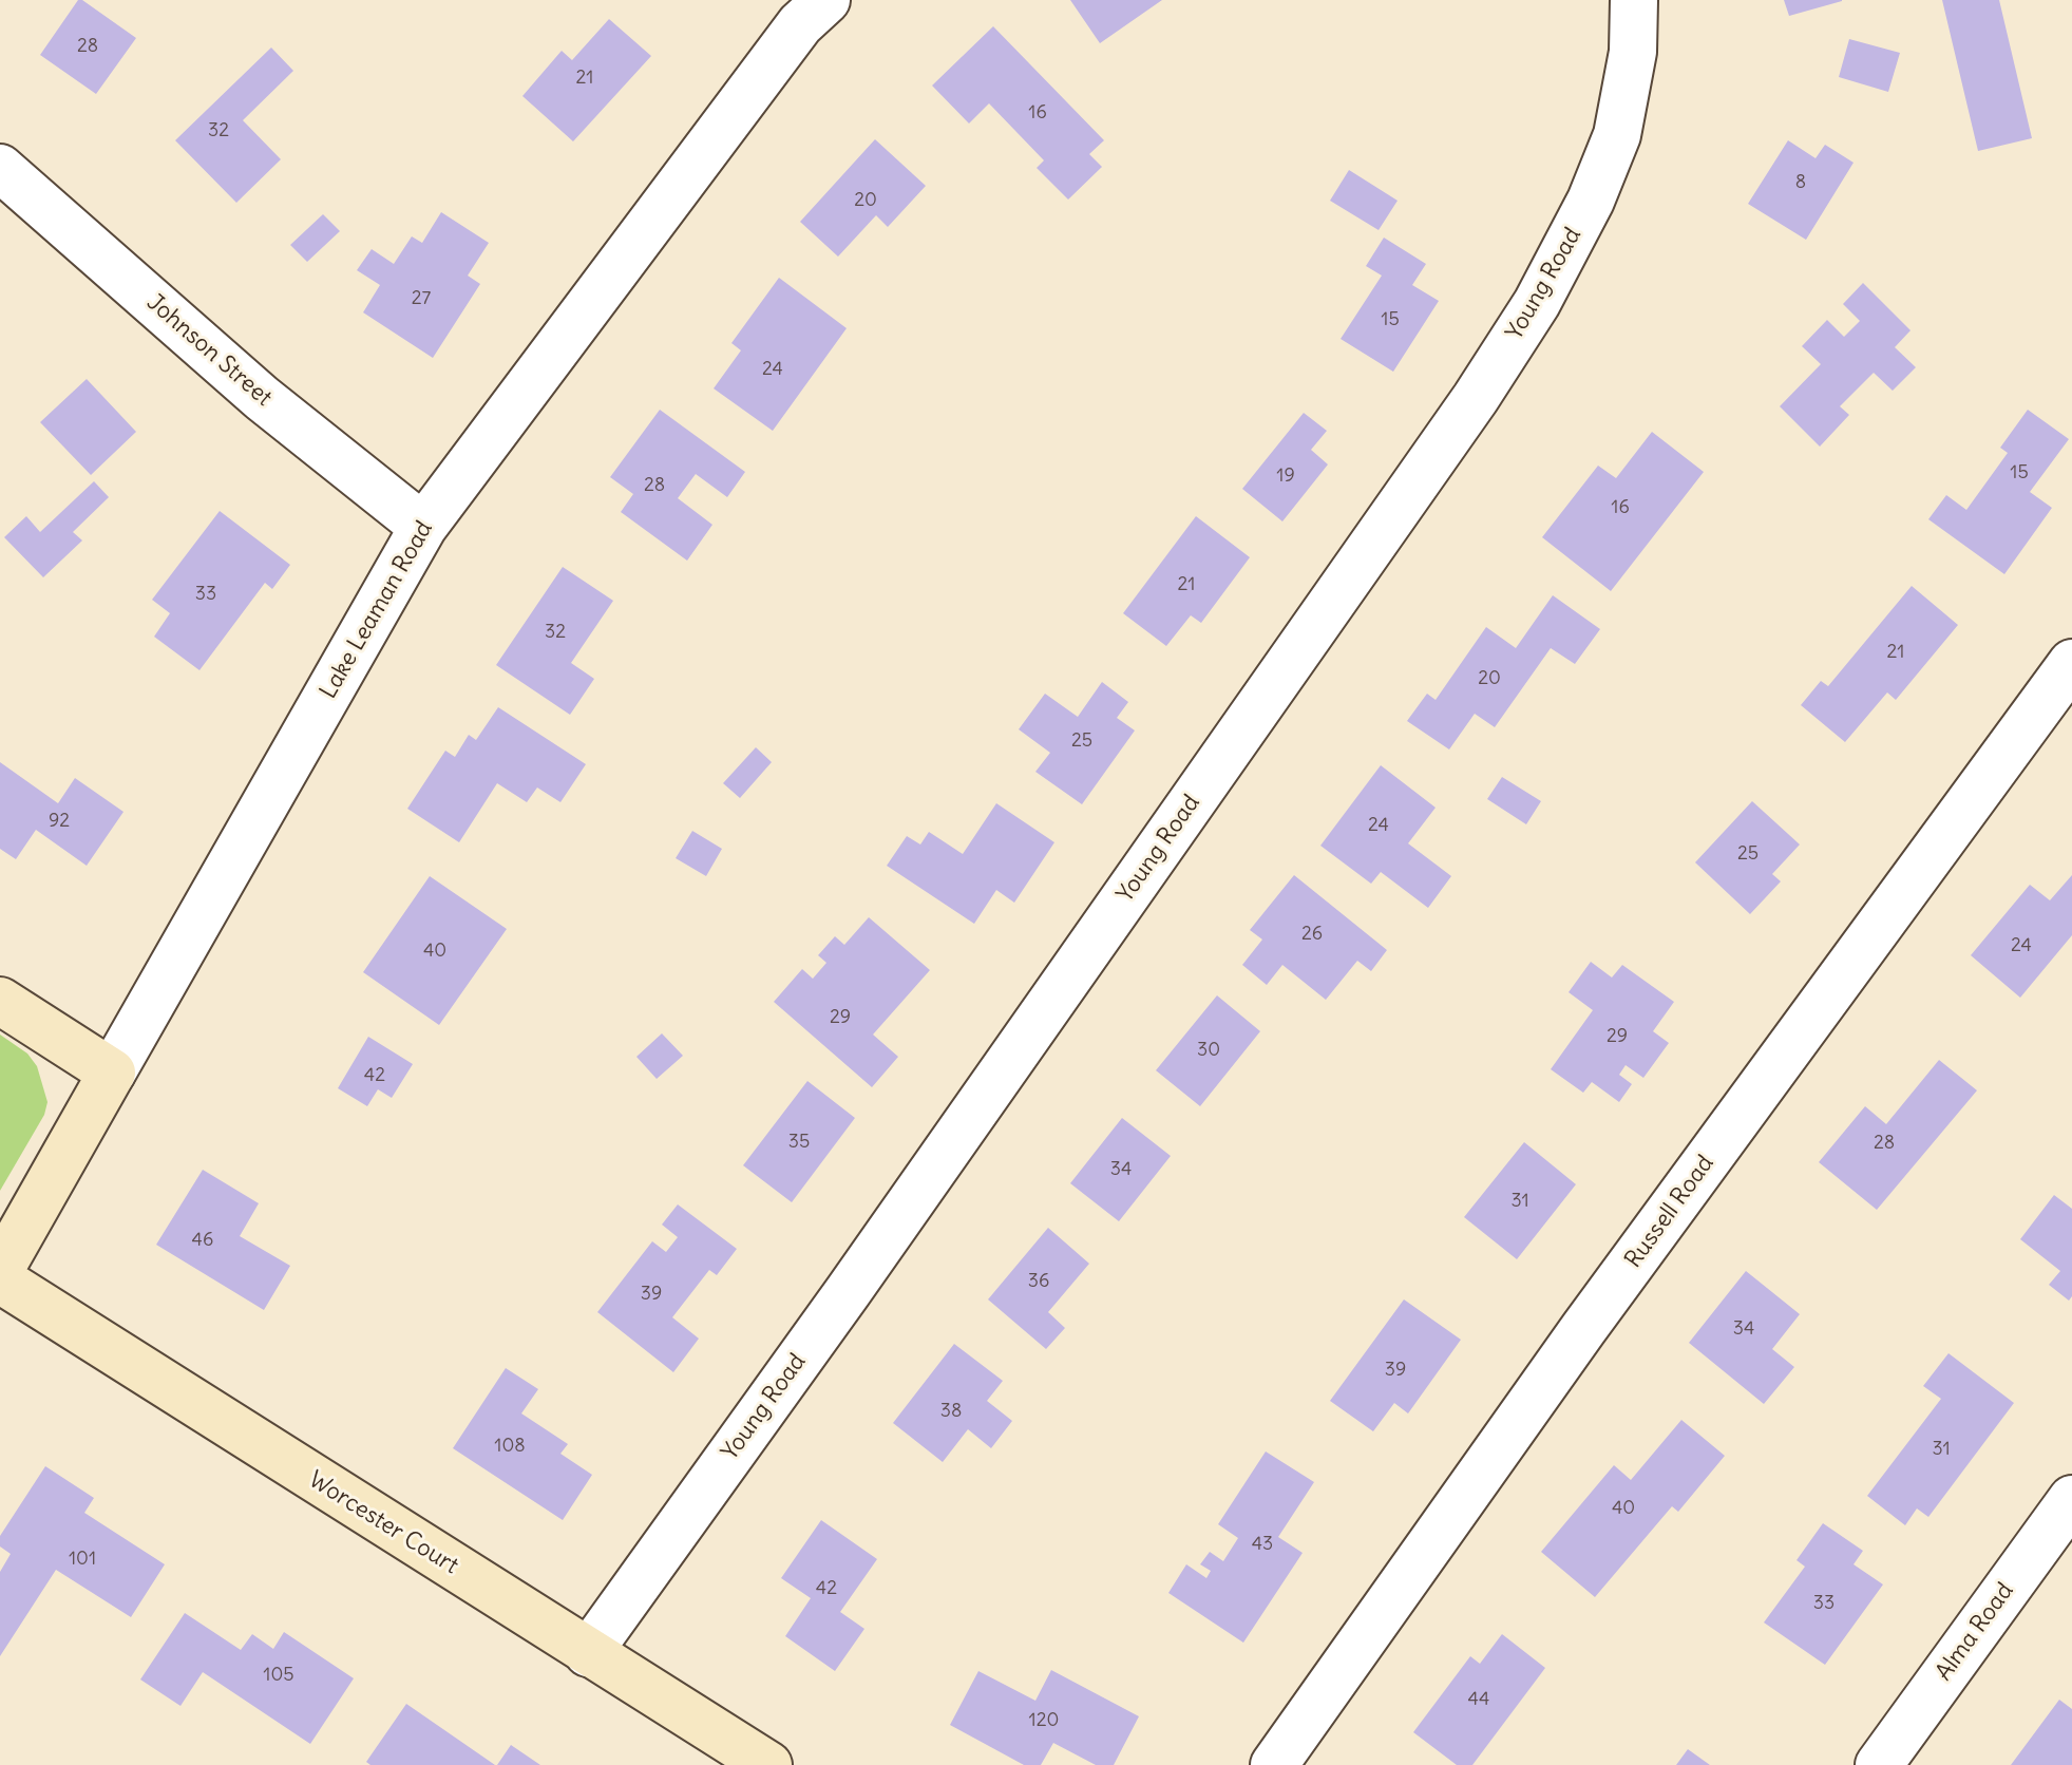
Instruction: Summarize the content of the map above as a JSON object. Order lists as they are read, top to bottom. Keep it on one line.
{"streets":{"street":["Young Road","Johnson Street","Lake Leaman Road","Russell Road","Worcester Court","Alma Road"]},"crossings":[["Young Road","Worcester Court"],["Johnson Street","Lake Leaman Road"]],"house_numbers":["28","21","16","32","8","20","27","15","24","15","19","28","16","21","33","32","21","20","25","92","24","25","26","24","40","29","29","30","42","35","28","34","31","46","36","39","34","39","38","108","31","40","43","101","42","33","105","44","120"]}
